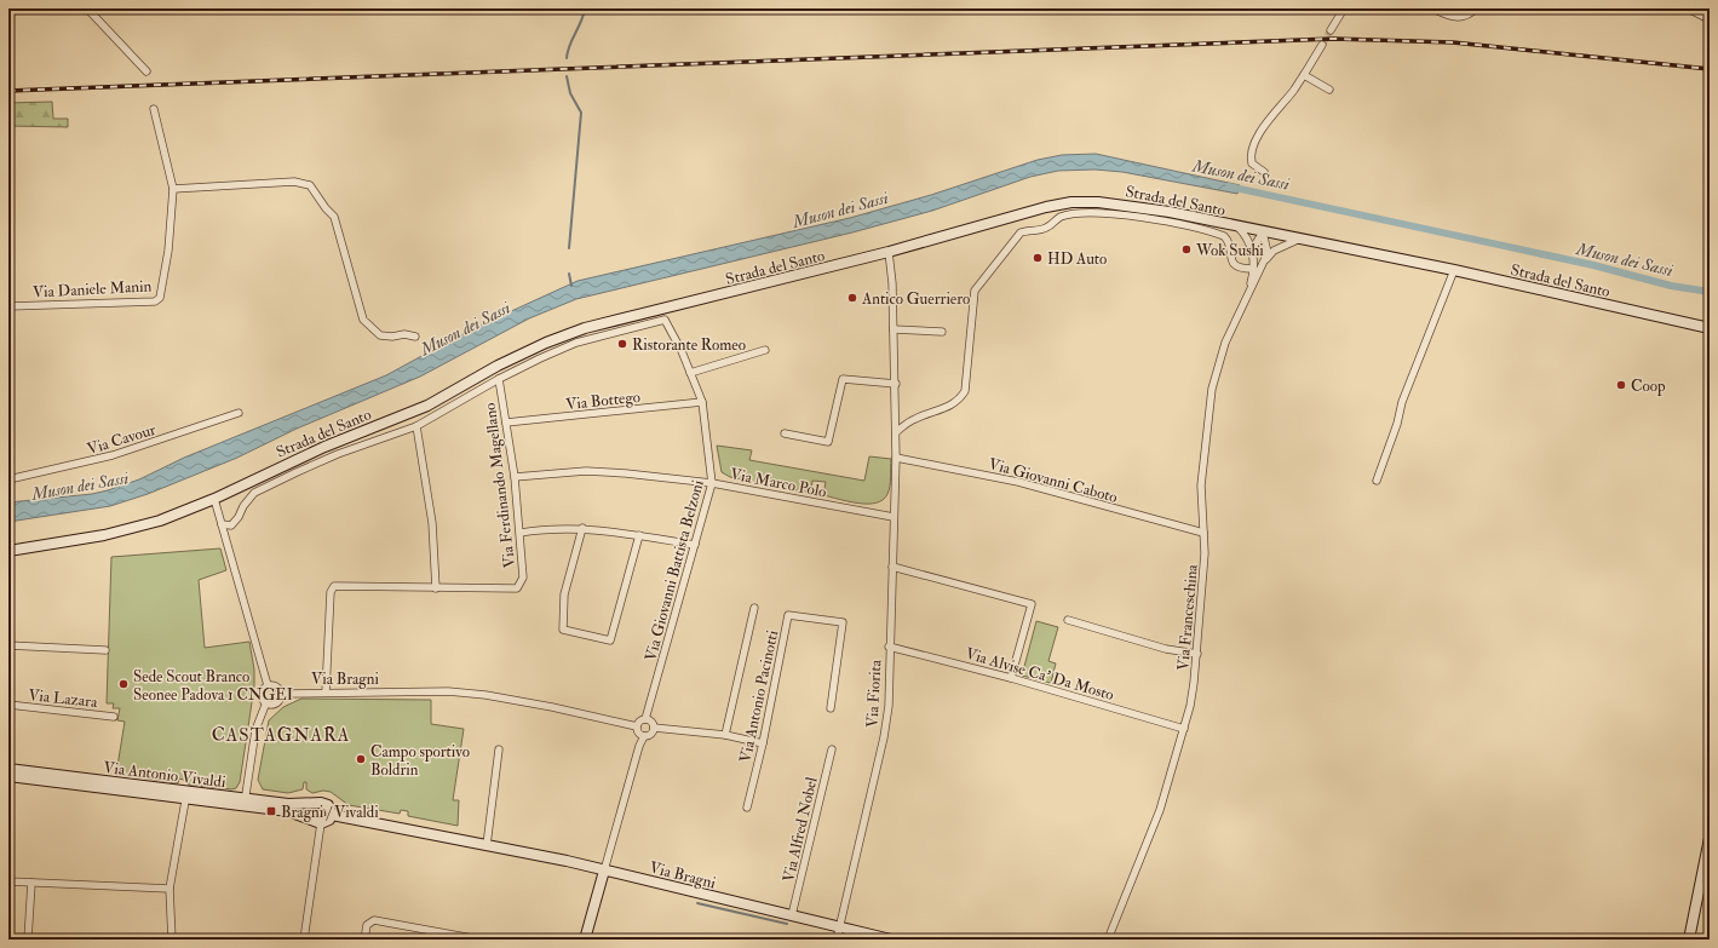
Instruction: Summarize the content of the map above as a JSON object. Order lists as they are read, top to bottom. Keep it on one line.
{"streets":{"main road":["Strada del Santo","Via Bragni","Via Antonio Vivaldi"],"street":["Via Daniele Manin","Via Bottego","Via Cavour","Via Giovanni Caboto","Via Marco Polo","Via Ferdinando Magellano","Via Giovanni Battista Belzoni","Via Franceschina","Via Alvise Ca' Da Mosto","Via Fiorita","Via Antonio Pacinotti","Via Lazara","Via Alfred Nobel"]},"crossings":[["Strada del Santo","Via Ferdinando Magellano"],["Strada del Santo","Via Giovanni Battista Belzoni"],["Strada del Santo","Via Franceschina"],["Strada del Santo","Via Fiorita"],["Via Bottego","Via Ferdinando Magellano"],["Via Bottego","Via Giovanni Battista Belzoni"],["Via Giovanni Caboto","Via Franceschina"],["Via Giovanni Caboto","Via Fiorita"],["Via Marco Polo","Via Ferdinando Magellano"],["Via Marco Polo","Via Giovanni Battista Belzoni"],["Via Marco Polo","Via Fiorita"],["Via Ferdinando Magellano","Via Bragni"],["Via Giovanni Battista Belzoni","Via Bragni"],["Via Franceschina","Via Alvise Ca' Da Mosto"],["Via Alvise Ca' Da Mosto","Via Fiorita"],["Via Bragni","Via Fiorita"],["Via Bragni","Via Alfred Nobel"]],"districts":["CASTAGNARA"],"water":["Muson dei Sassi"],"places":{"other":["Wok Sushi","HD Auto","Antico Guerriero","Ristorante Romeo","Coop","Sede Scout Branco Seonee Padova 1 CNGEI","Campo sportivo Boldrin"],"transit":["Bragni / Vivaldi"]}}
